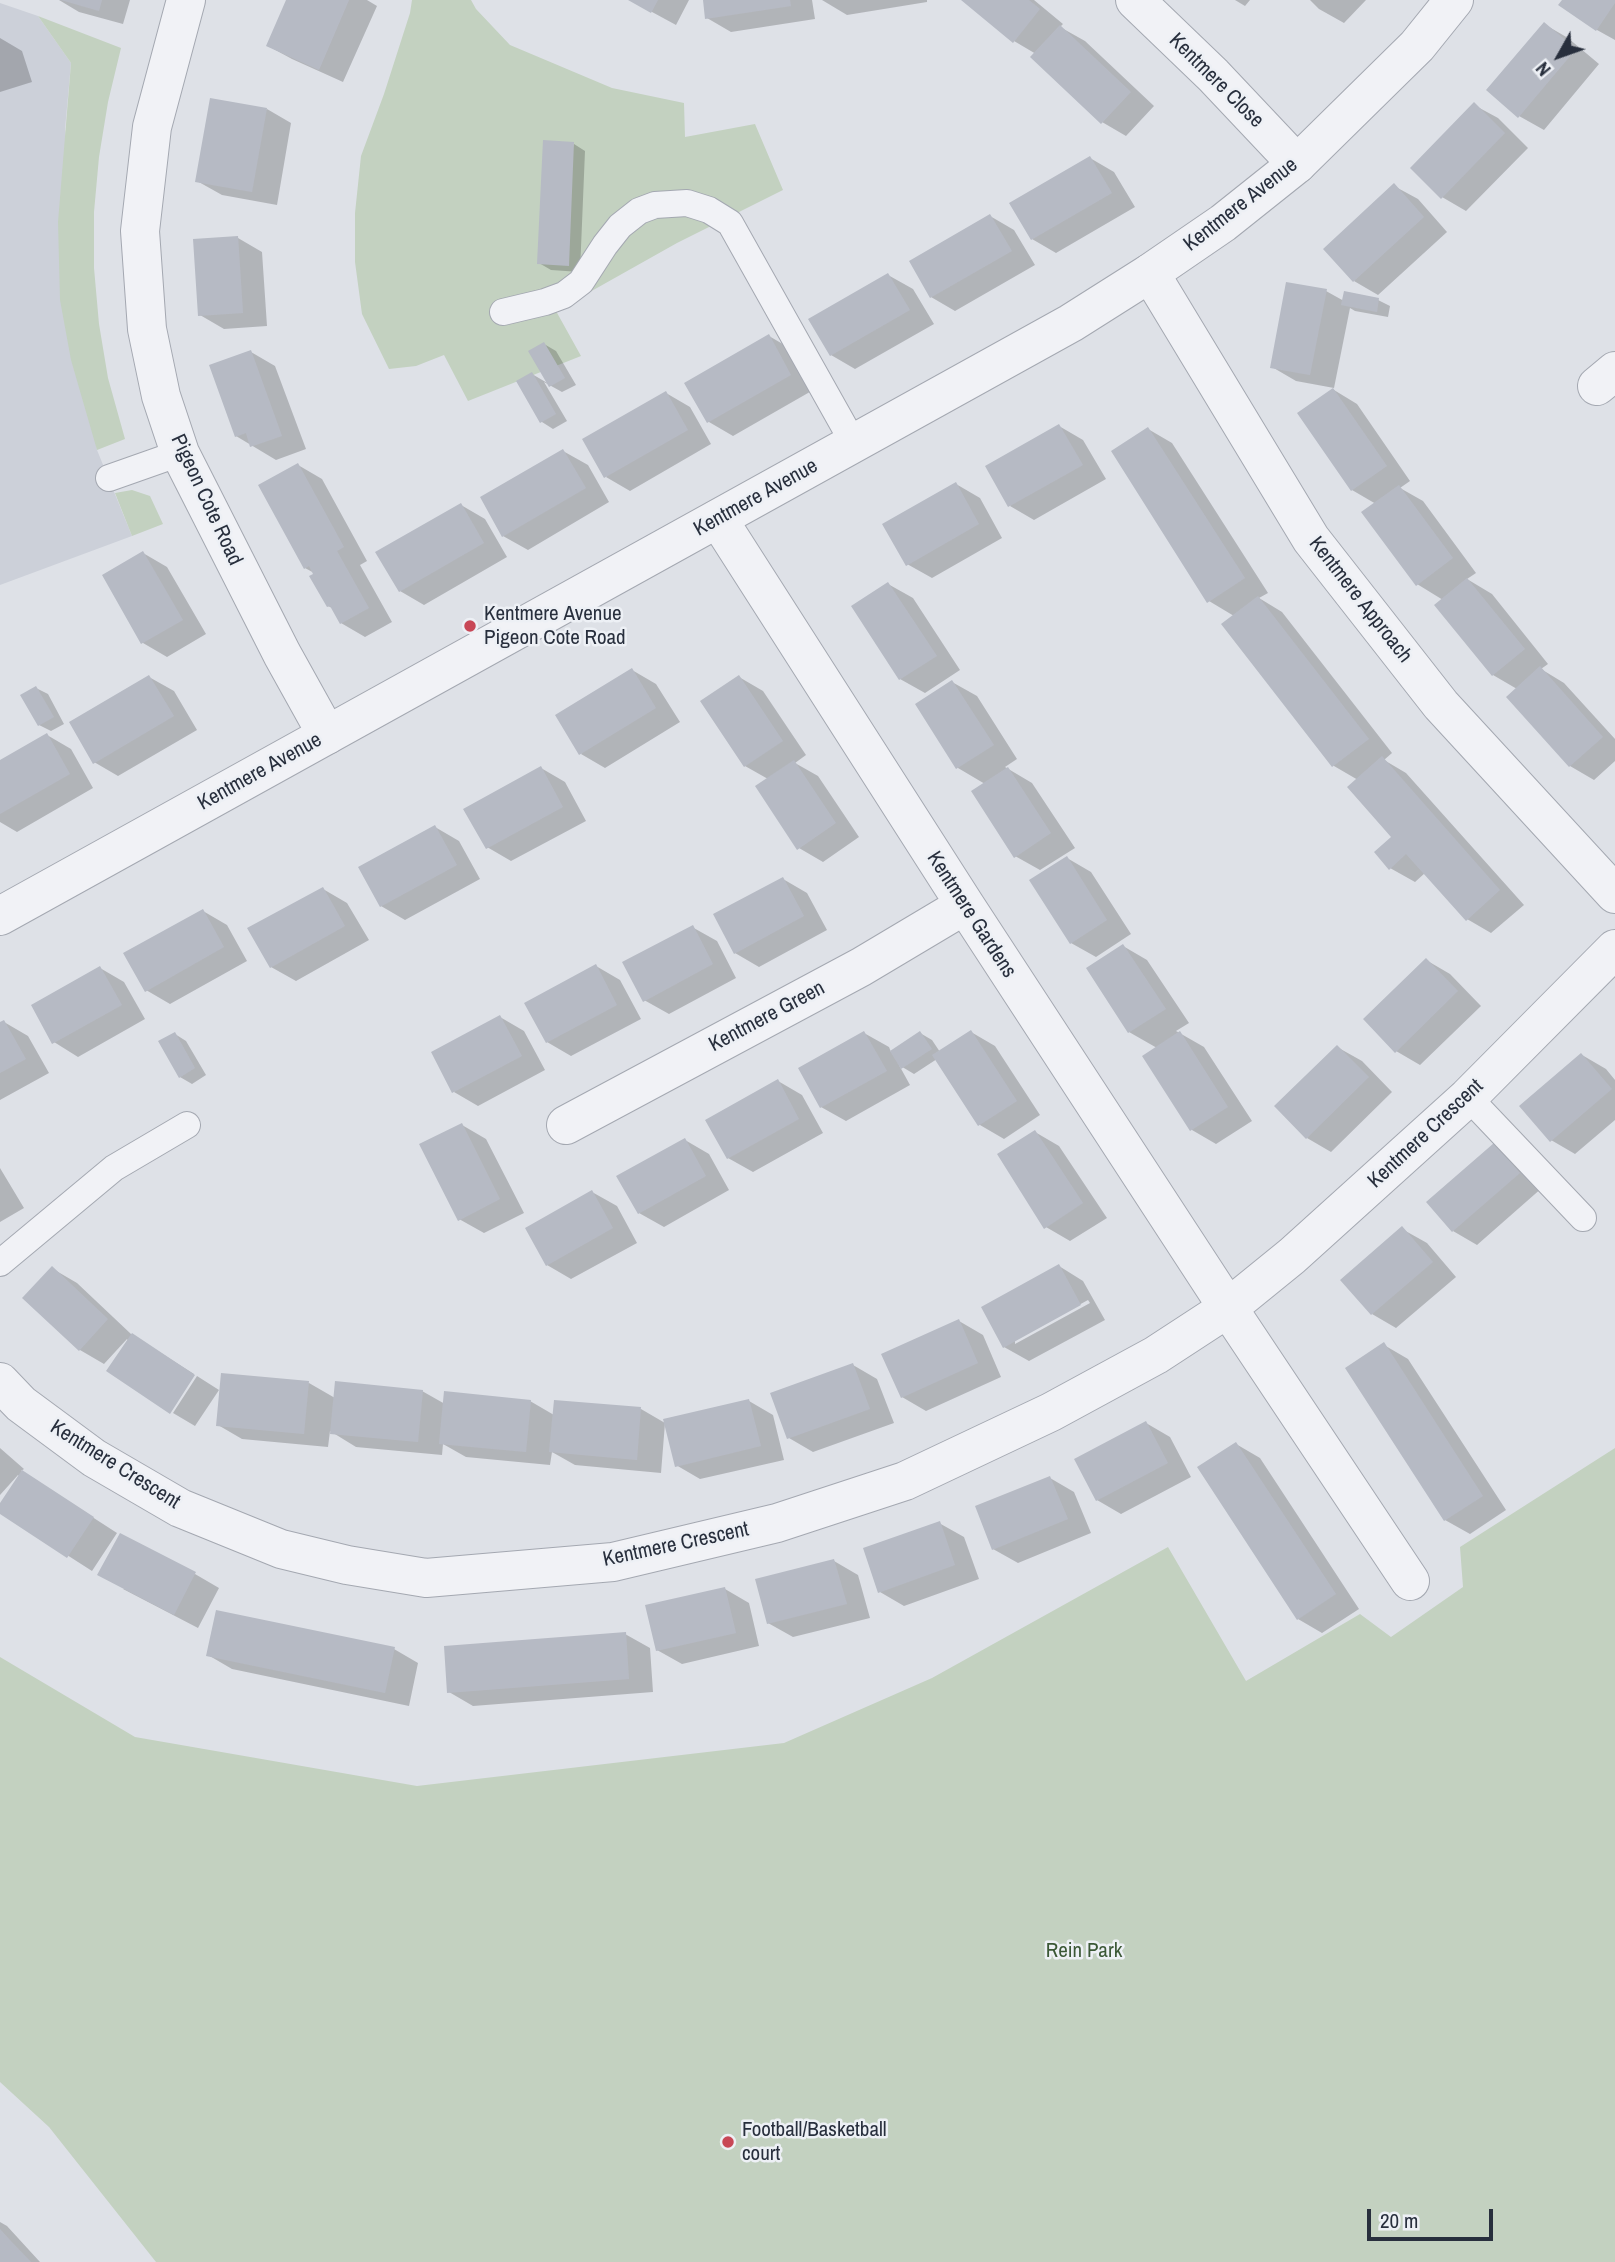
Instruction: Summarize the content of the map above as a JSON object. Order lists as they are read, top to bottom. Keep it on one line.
{"streets":{"street":["Kentmere Close","Kentmere Avenue","Pigeon Cote Road","Kentmere Approach","Kentmere Gardens","Kentmere Green","Kentmere Crescent"]},"crossings":[["Kentmere Close","Kentmere Avenue"],["Kentmere Avenue","Pigeon Cote Road"],["Kentmere Avenue","Kentmere Approach"],["Kentmere Avenue","Kentmere Gardens"],["Kentmere Gardens","Kentmere Green"],["Kentmere Gardens","Kentmere Crescent"]],"parks":["Rein Park"],"places":["Kentmere Avenue Pigeon Cote Road","Football/Basketball court"],"scale_bar":"20 m","north":"bottom left"}
